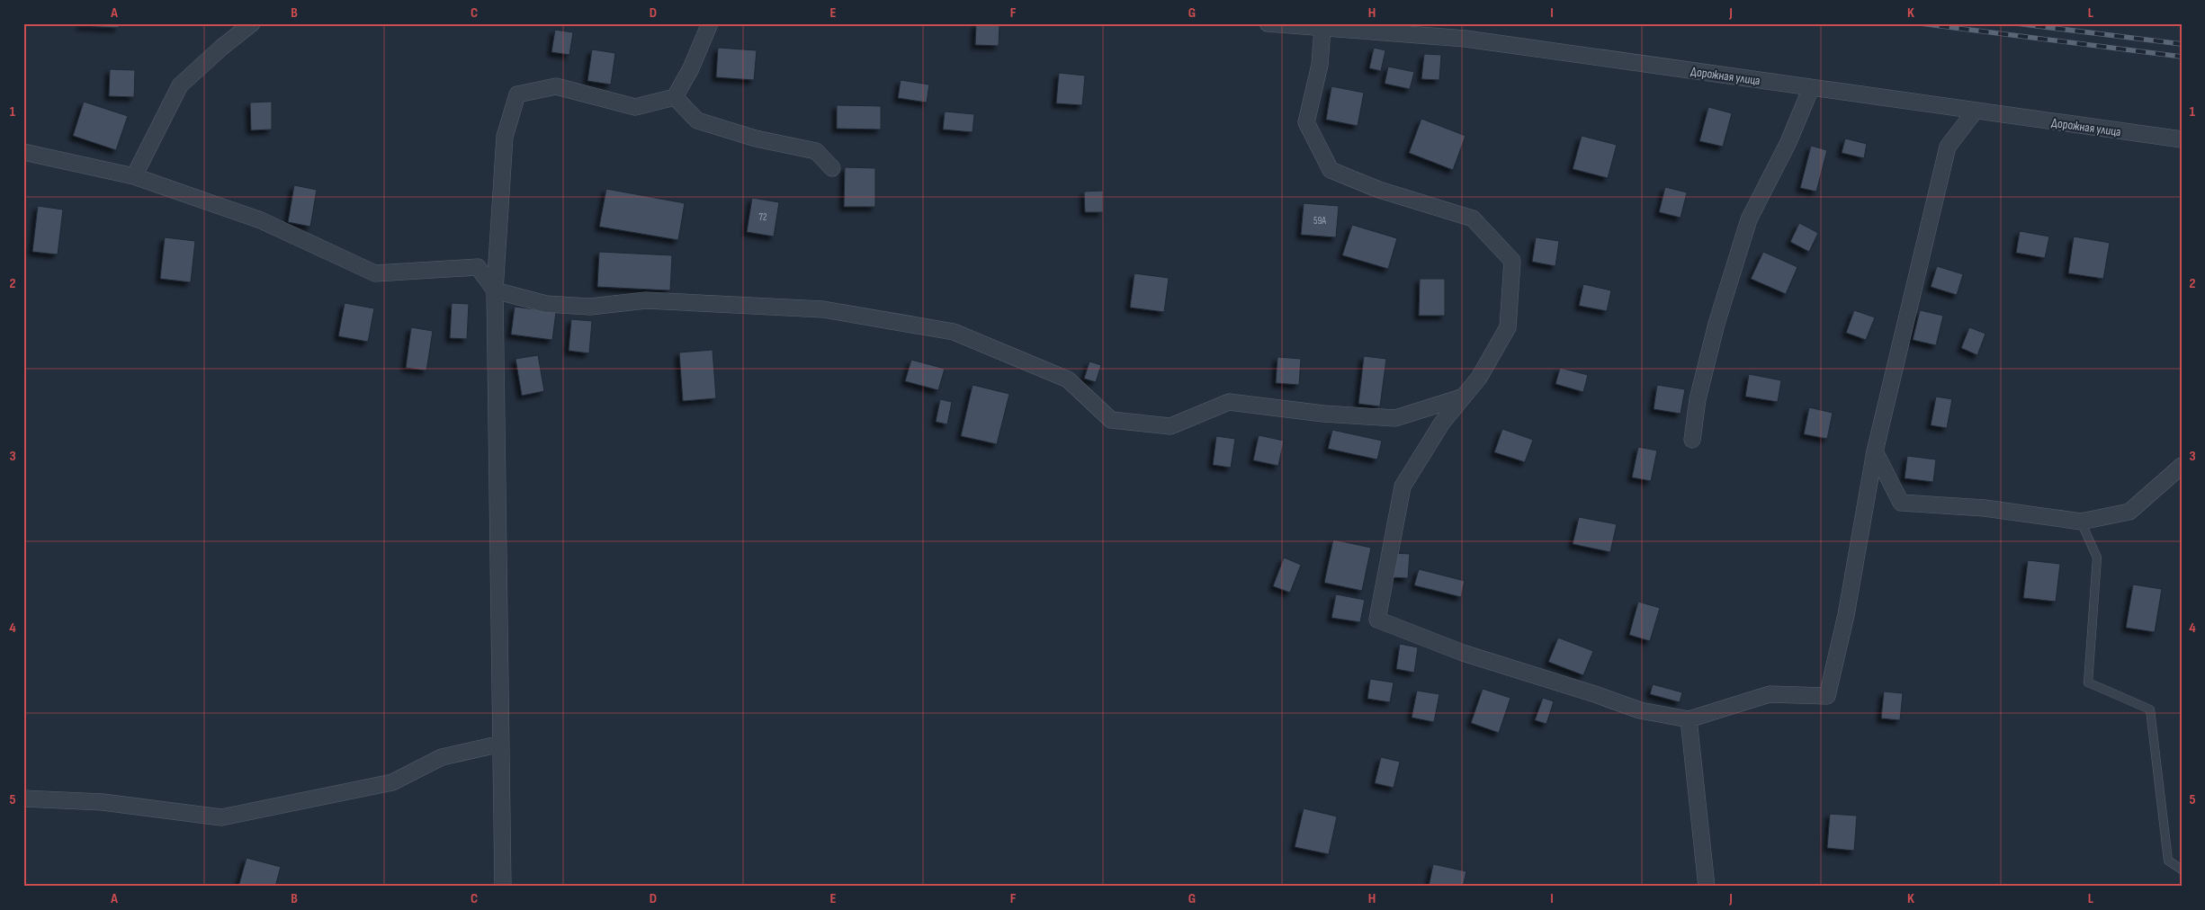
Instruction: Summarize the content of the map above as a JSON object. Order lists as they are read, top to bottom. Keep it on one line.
{"streets":{"street":["Дорожная улица"]},"house_numbers":["72","59А"],"grid":{"columns":["A","B","C","D","E","F","G","H","I","J","K","L"],"rows":["1","2","3","4","5"]}}
